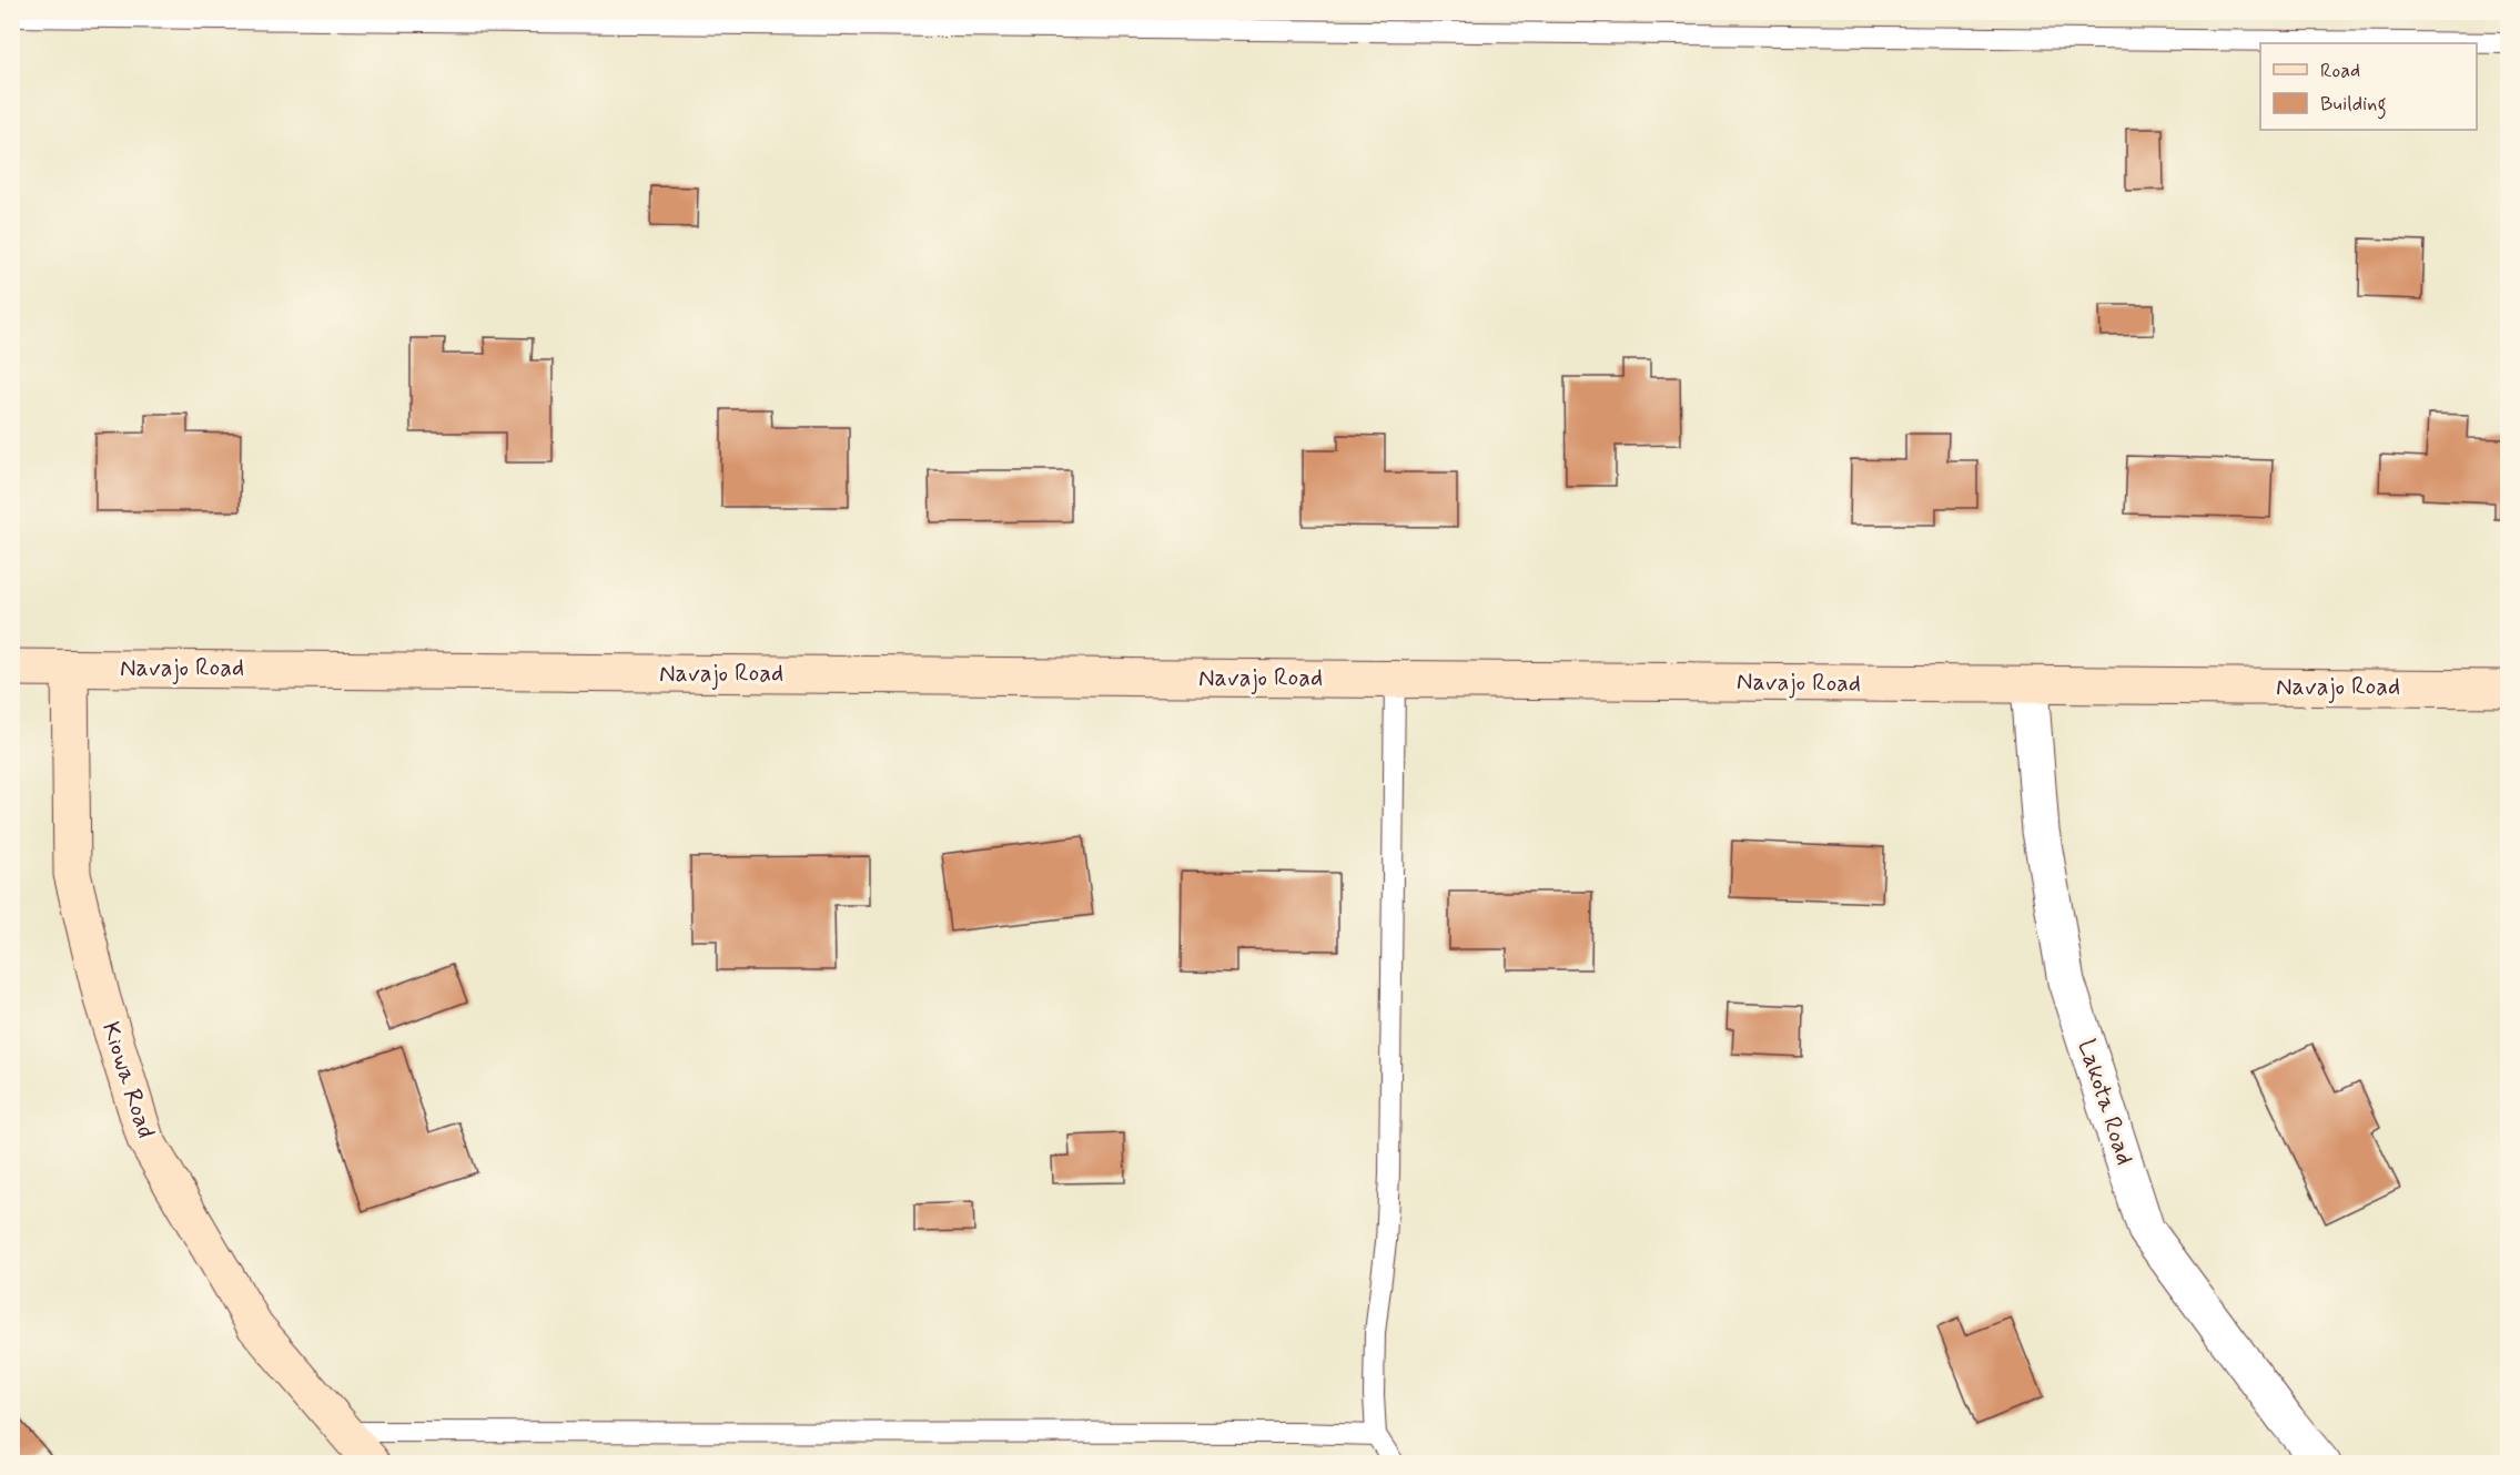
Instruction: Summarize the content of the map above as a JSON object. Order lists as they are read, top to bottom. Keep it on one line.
{"streets":{"main road":["Navajo Road","Kiowa Road"],"street":["Lakota Road"]},"crossings":[["Navajo Road","Kiowa Road"],["Navajo Road","Lakota Road"]],"legend":["Road","Building"]}
